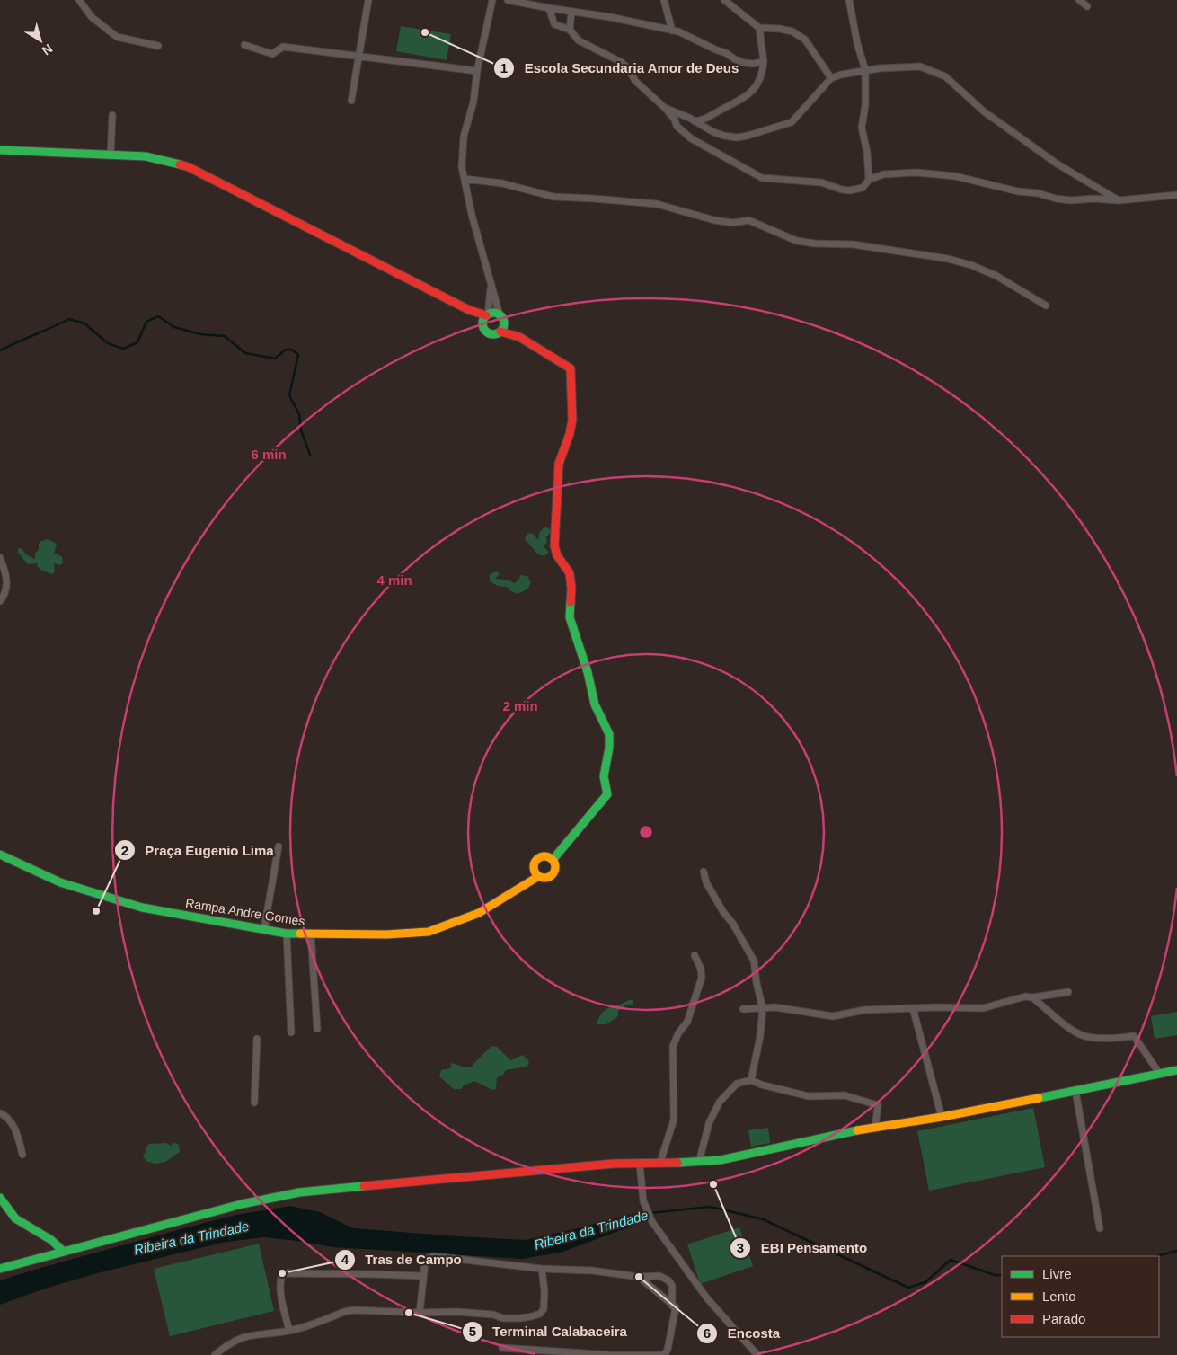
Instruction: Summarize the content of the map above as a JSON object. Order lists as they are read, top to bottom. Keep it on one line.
{"streets":{"street":["Rampa Andre Gomes"]},"water":["Ribeira da Trindade"],"places":["Escola Secundaria Amor de Deus","Praça Eugenio Lima","EBI Pensamento","Tras de Campo","Encosta","Terminal Calabaceira"],"legend":["Livre","Lento","Parado"],"north":"bottom right","rings":["6 min","4 min","2 min"]}
